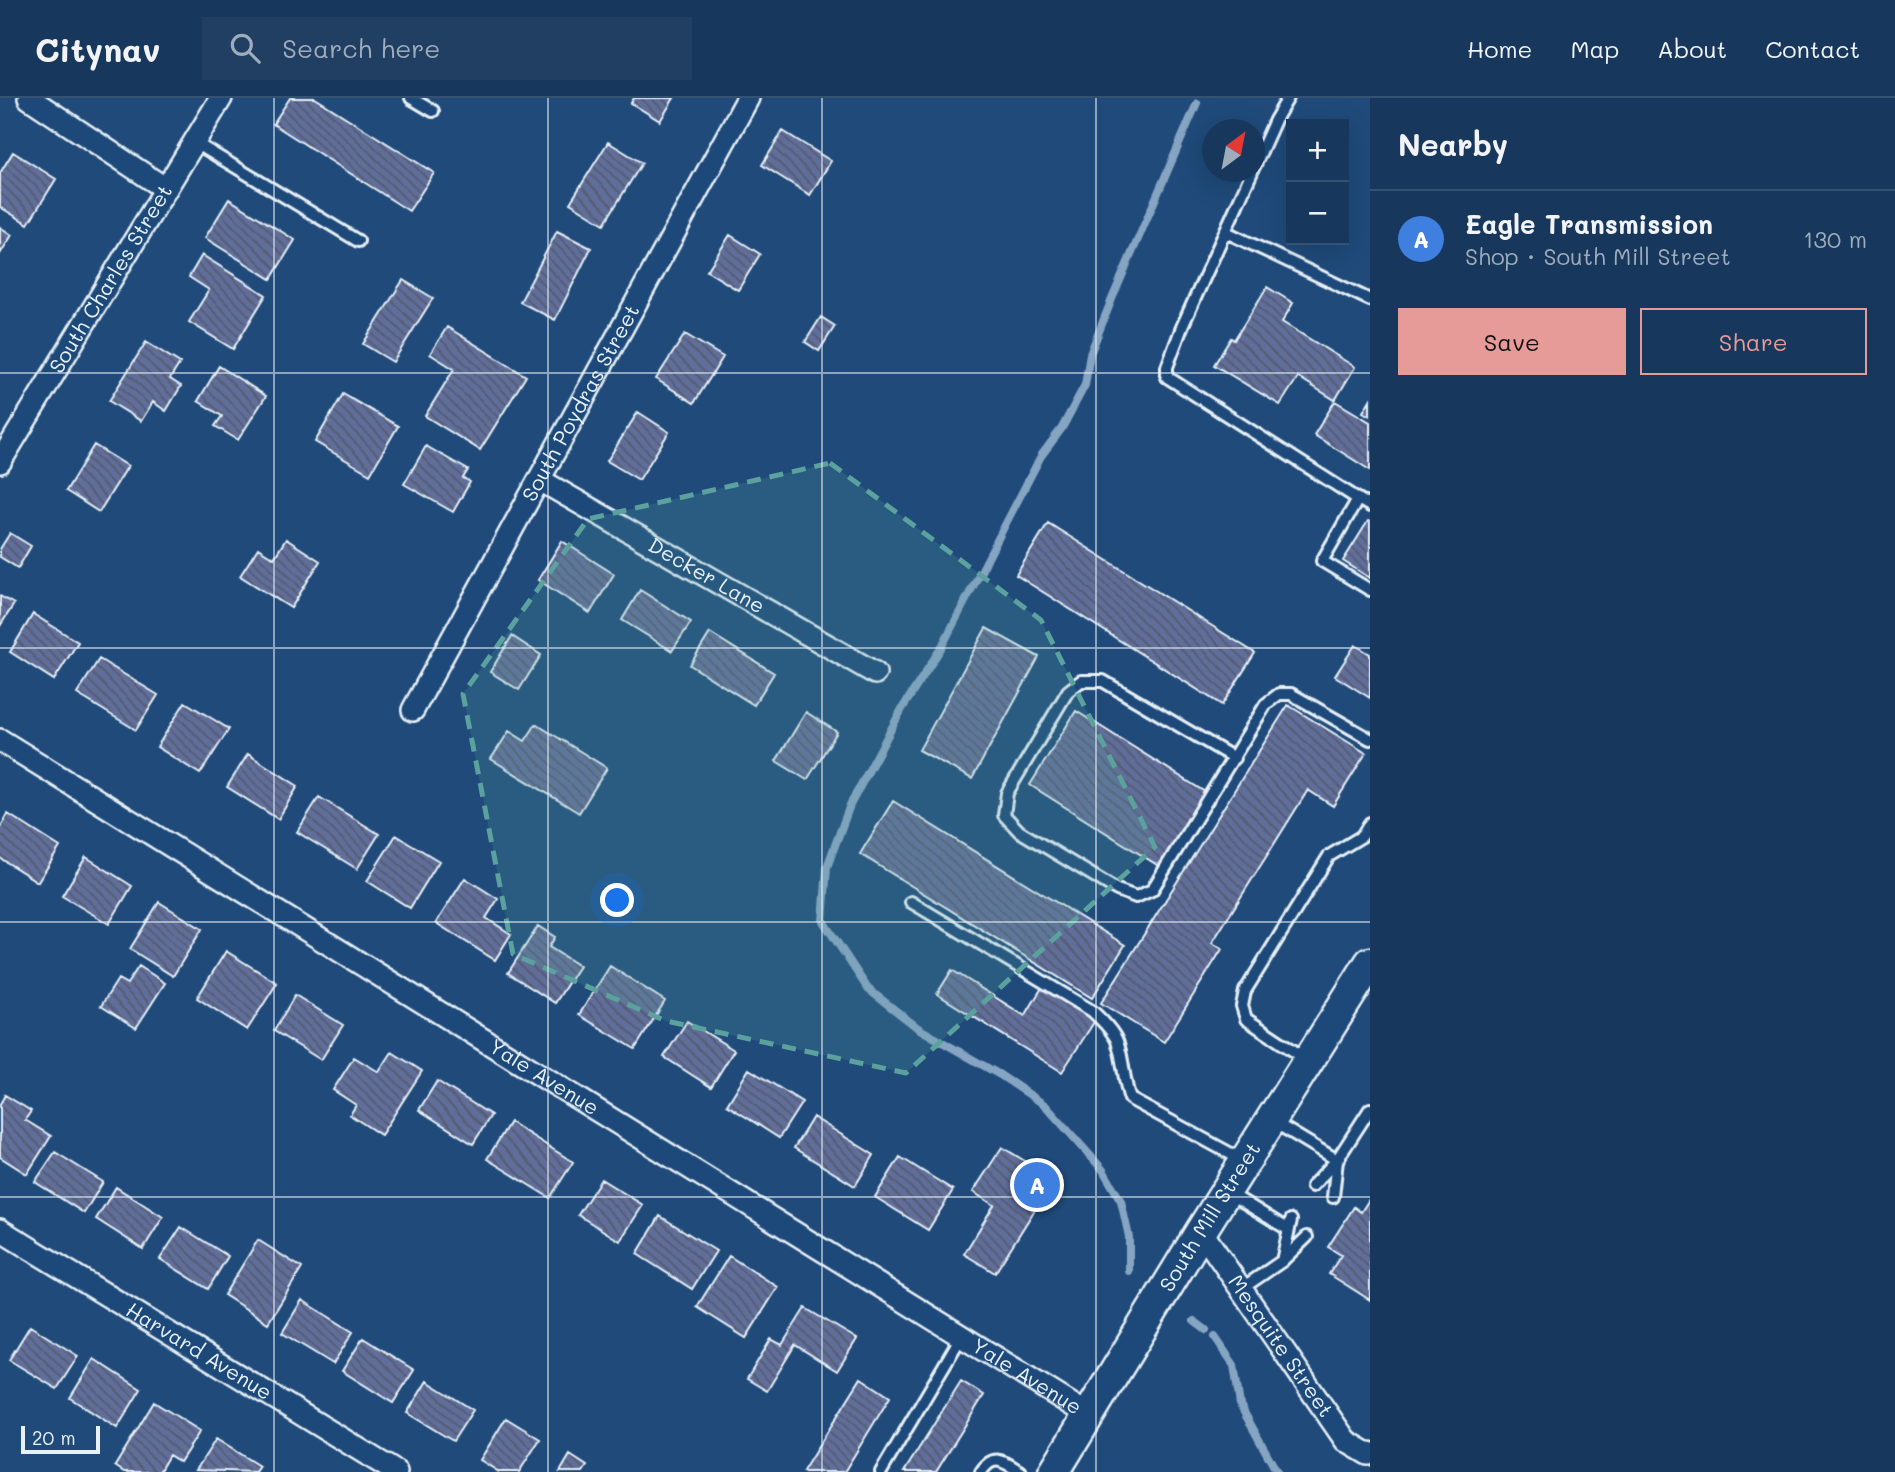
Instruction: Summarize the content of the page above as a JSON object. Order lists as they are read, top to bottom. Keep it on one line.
{"streets":{"main road":["South Mill Street"],"street":["South Charles Street","South Poydras Street","Decker Lane","Yale Avenue","Mesquite Street","Harvard Avenue"]},"crossings":[["South Poydras Street","Decker Lane"],["Yale Avenue","South Mill Street"],["South Mill Street","Mesquite Street"]],"scale_bar":"20 m","north":"top right","page":{"header":"Citynav","search":"Search here","nav":["Home","Map","About","Contact"],"heading":"Nearby","map_buttons":["+","−"],"list":[{"mark":"A","name":"Eagle Transmission","note":"Shop · South Mill Street","value":"130 m"}],"buttons":["Save","Share"],"pins":"A","scale":"20 m"}}
